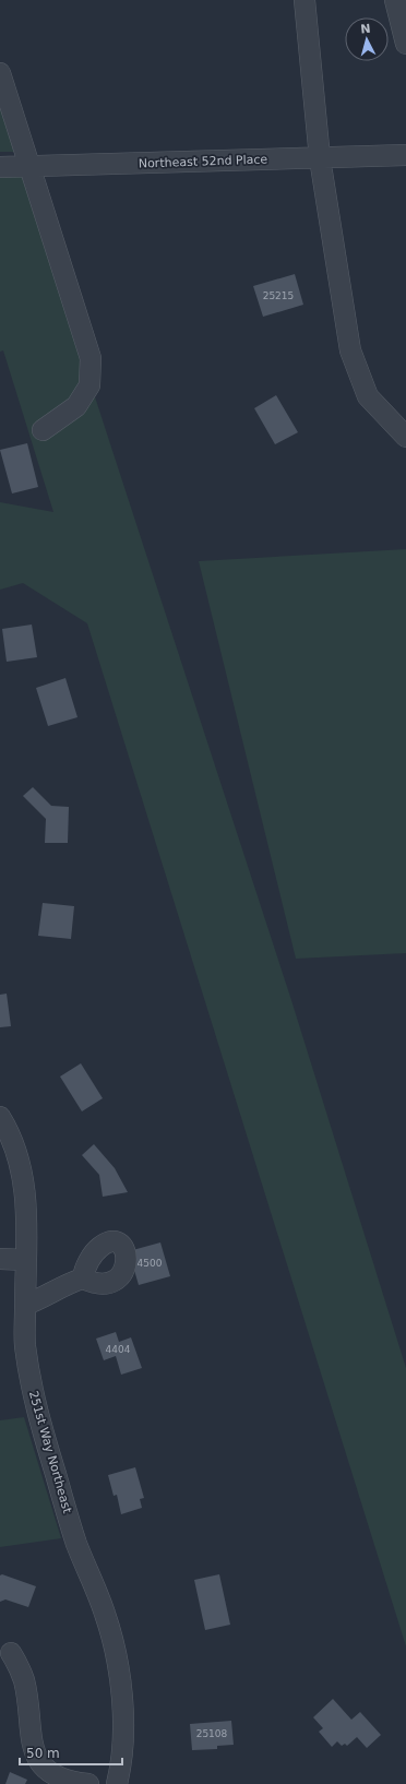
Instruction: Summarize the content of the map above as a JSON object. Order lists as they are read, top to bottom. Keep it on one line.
{"streets":{"street":["Northeast 52nd Place","251st Way Northeast"]},"house_numbers":["25215","4500","4404","25108"],"scale_bar":"50 m","north":"top"}
